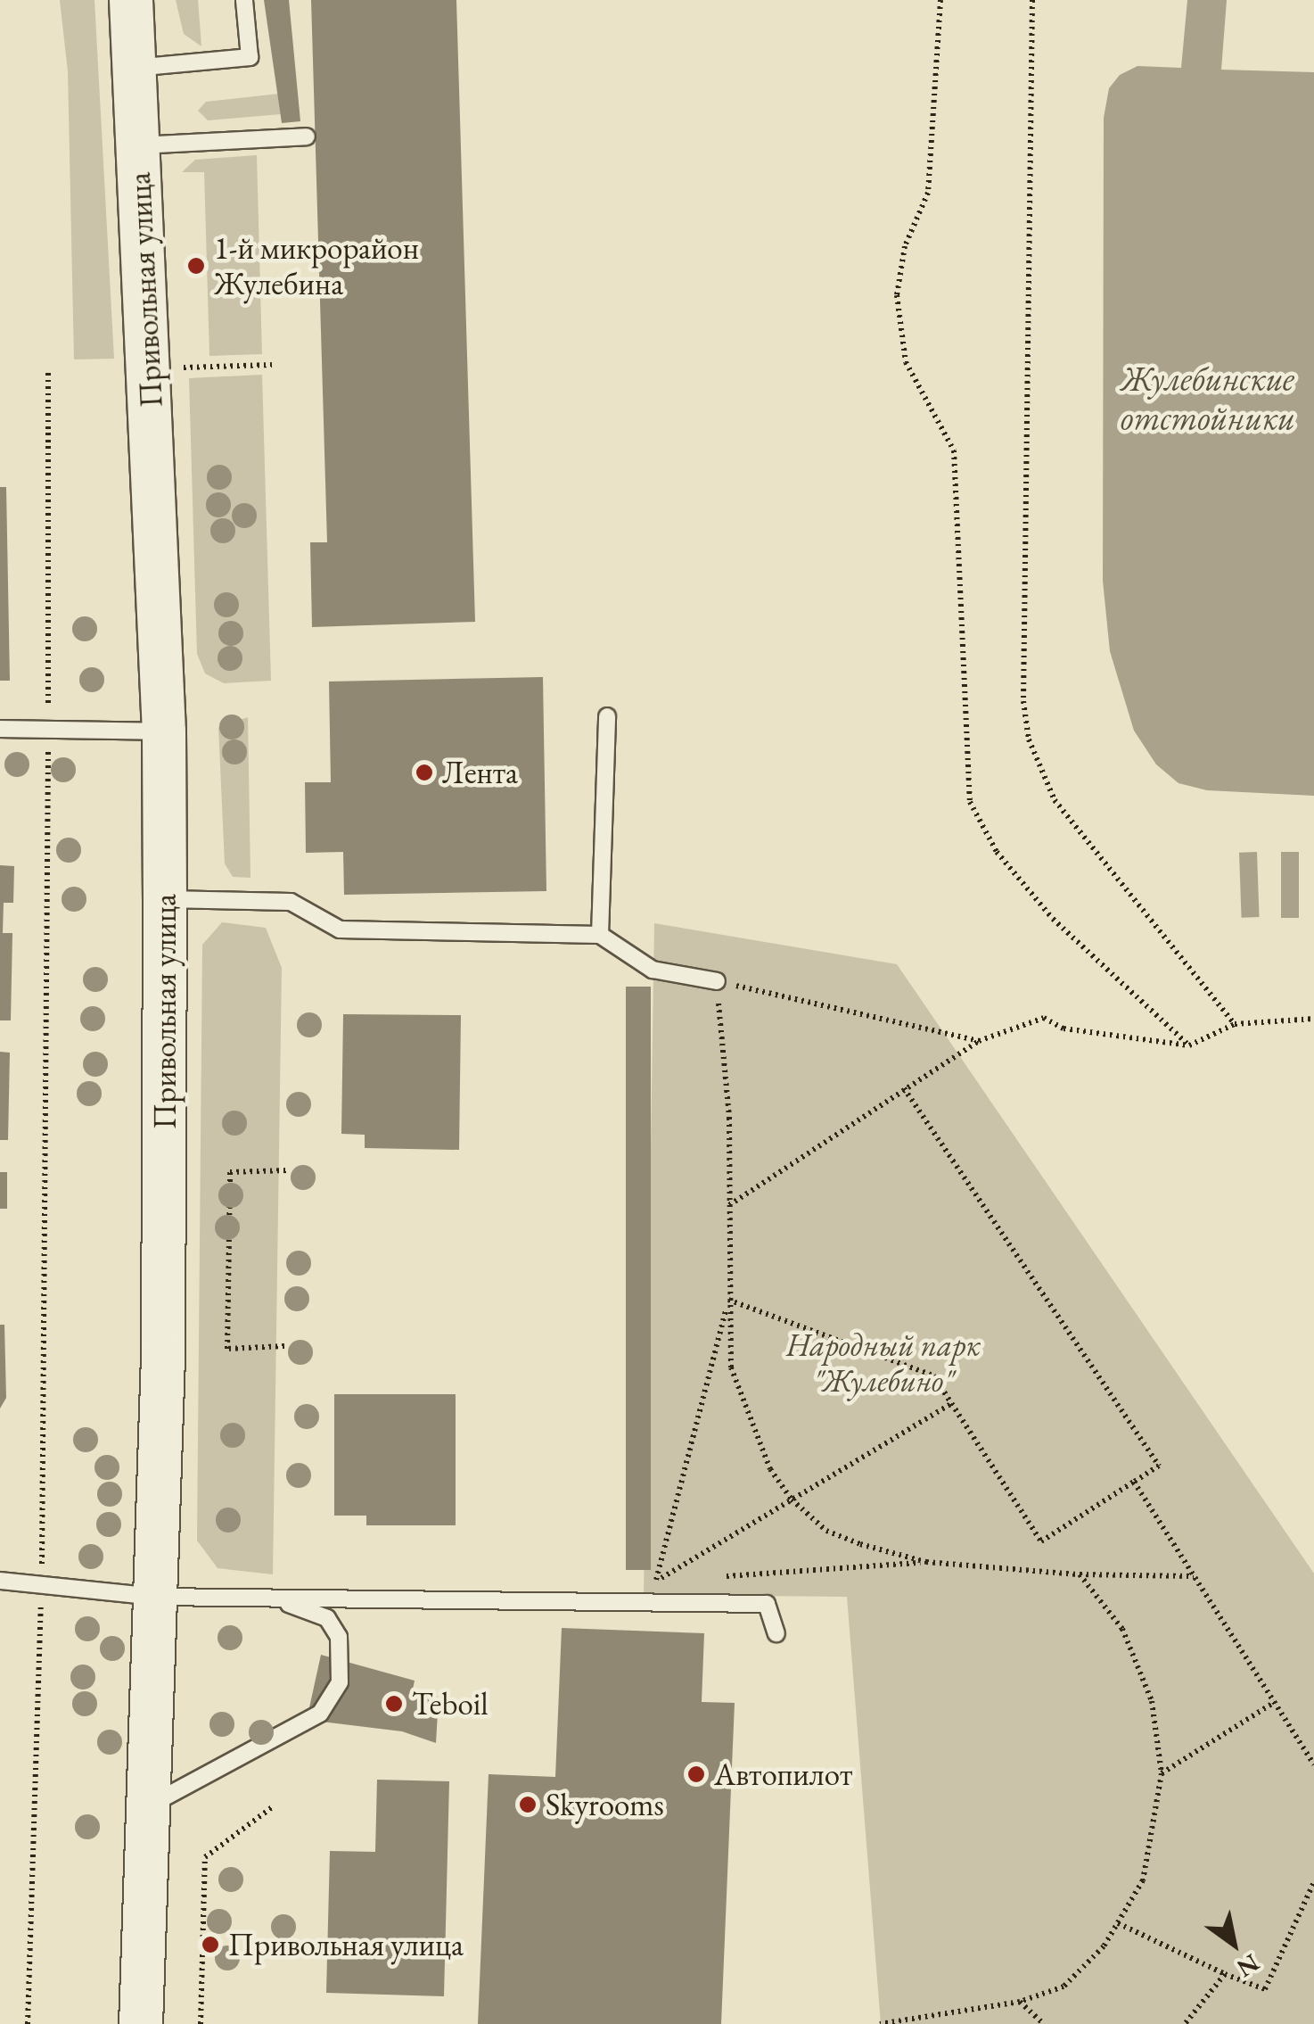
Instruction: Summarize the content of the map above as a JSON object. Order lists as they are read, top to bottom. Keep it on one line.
{"streets":{"main road":["Привольная улица"]},"water":["Жулебинские отстойники"],"parks":["Народный парк \"Жулебино\""],"places":["1-й микрорайон Жулебина","Лента","Teboil","Автопилот","Skyrooms","Привольная улица"],"north":"bottom right"}
